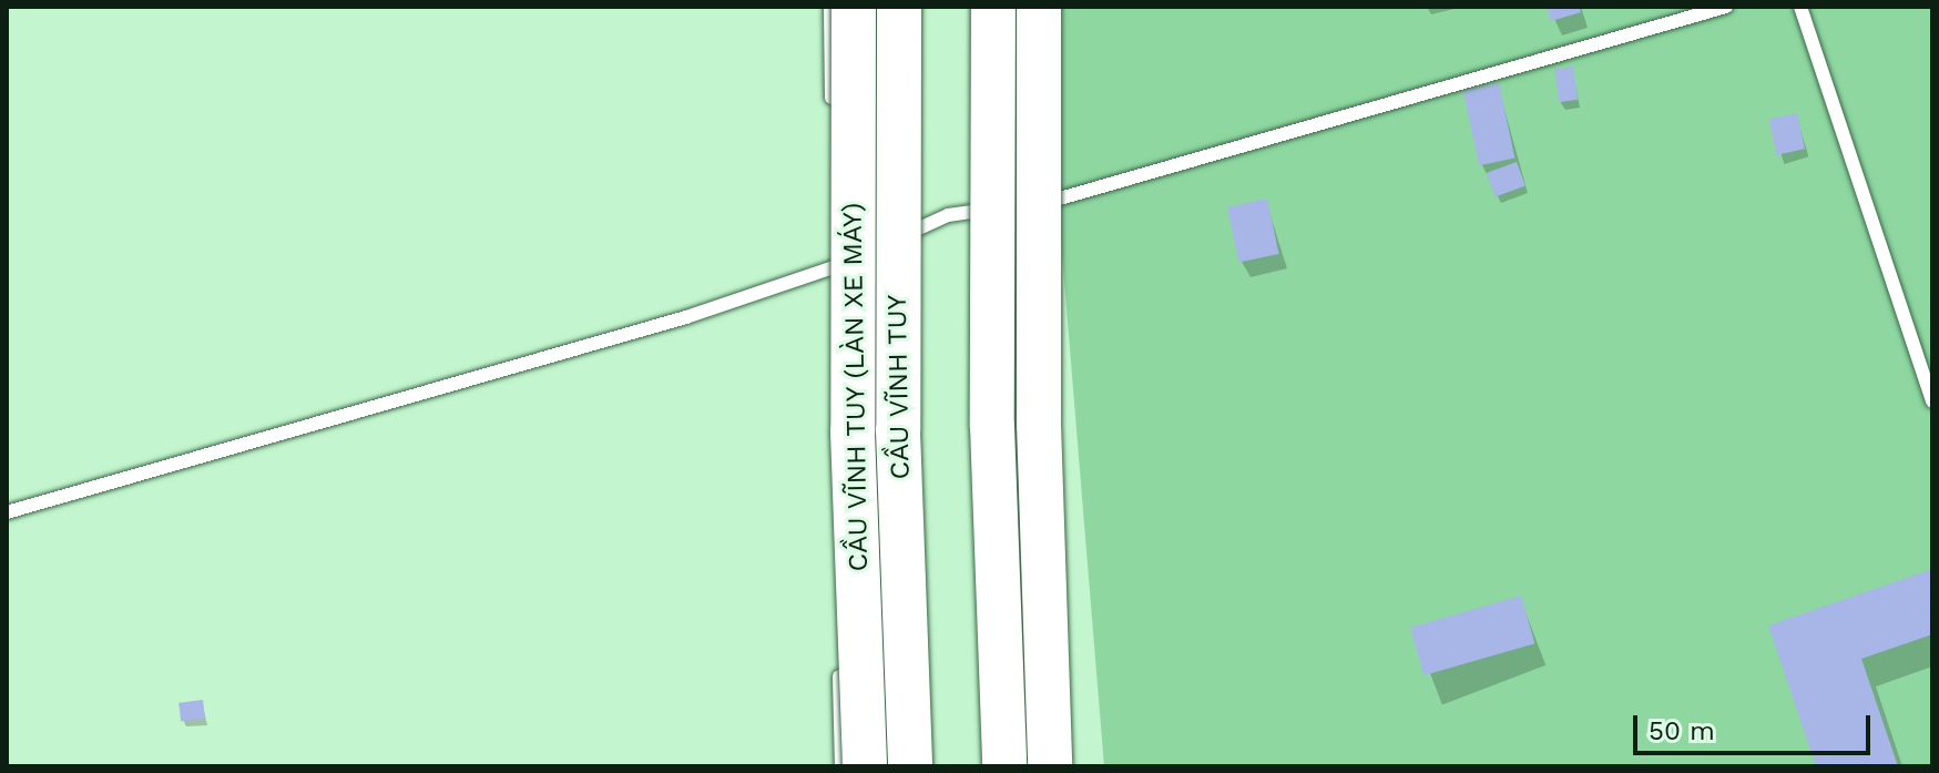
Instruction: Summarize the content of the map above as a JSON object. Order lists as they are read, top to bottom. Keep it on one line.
{"streets":{"highway":["CẦU VĨNH TUY (LÀN XE MÁY)","CẦU VĨNH TUY"]},"scale_bar":"50 m"}
